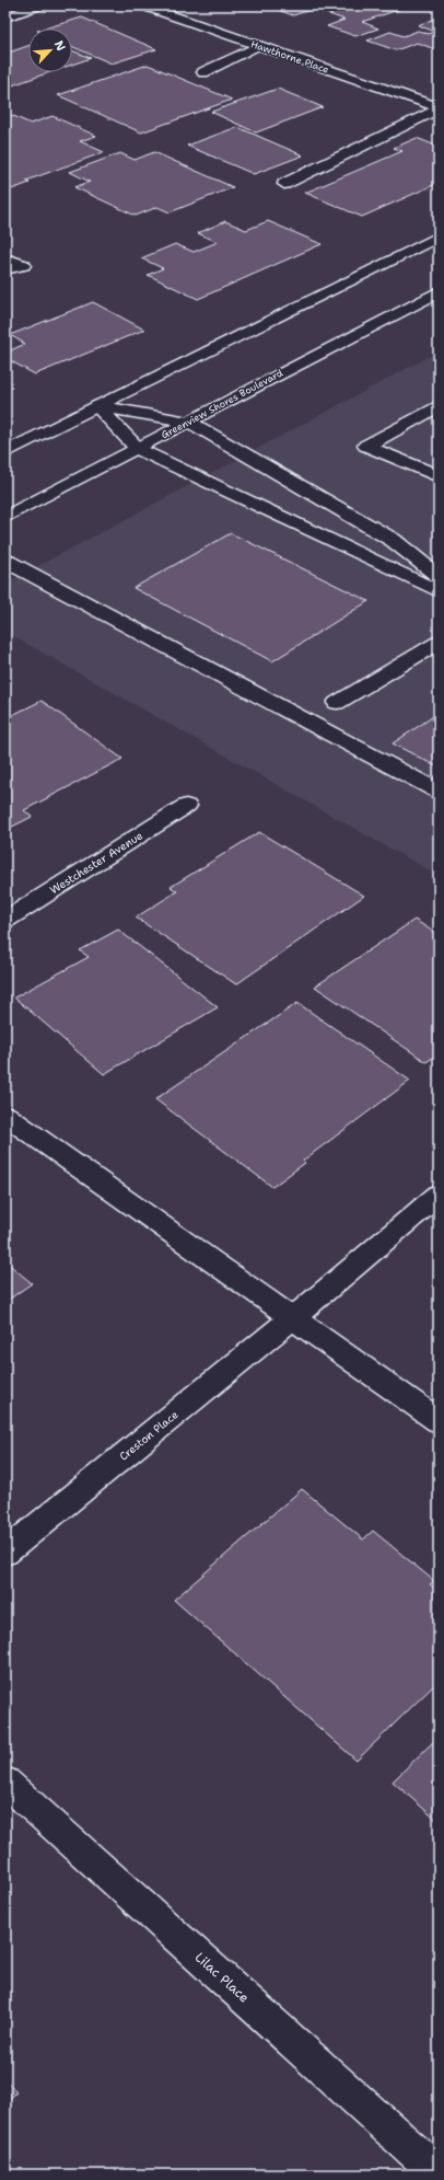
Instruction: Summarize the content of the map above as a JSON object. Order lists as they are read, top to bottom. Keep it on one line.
{"streets":{"street":["Hawthorne Place","Greenview Shores Boulevard","Westchester Avenue","Creston Place","Lilac Place"]},"north":"top right"}
